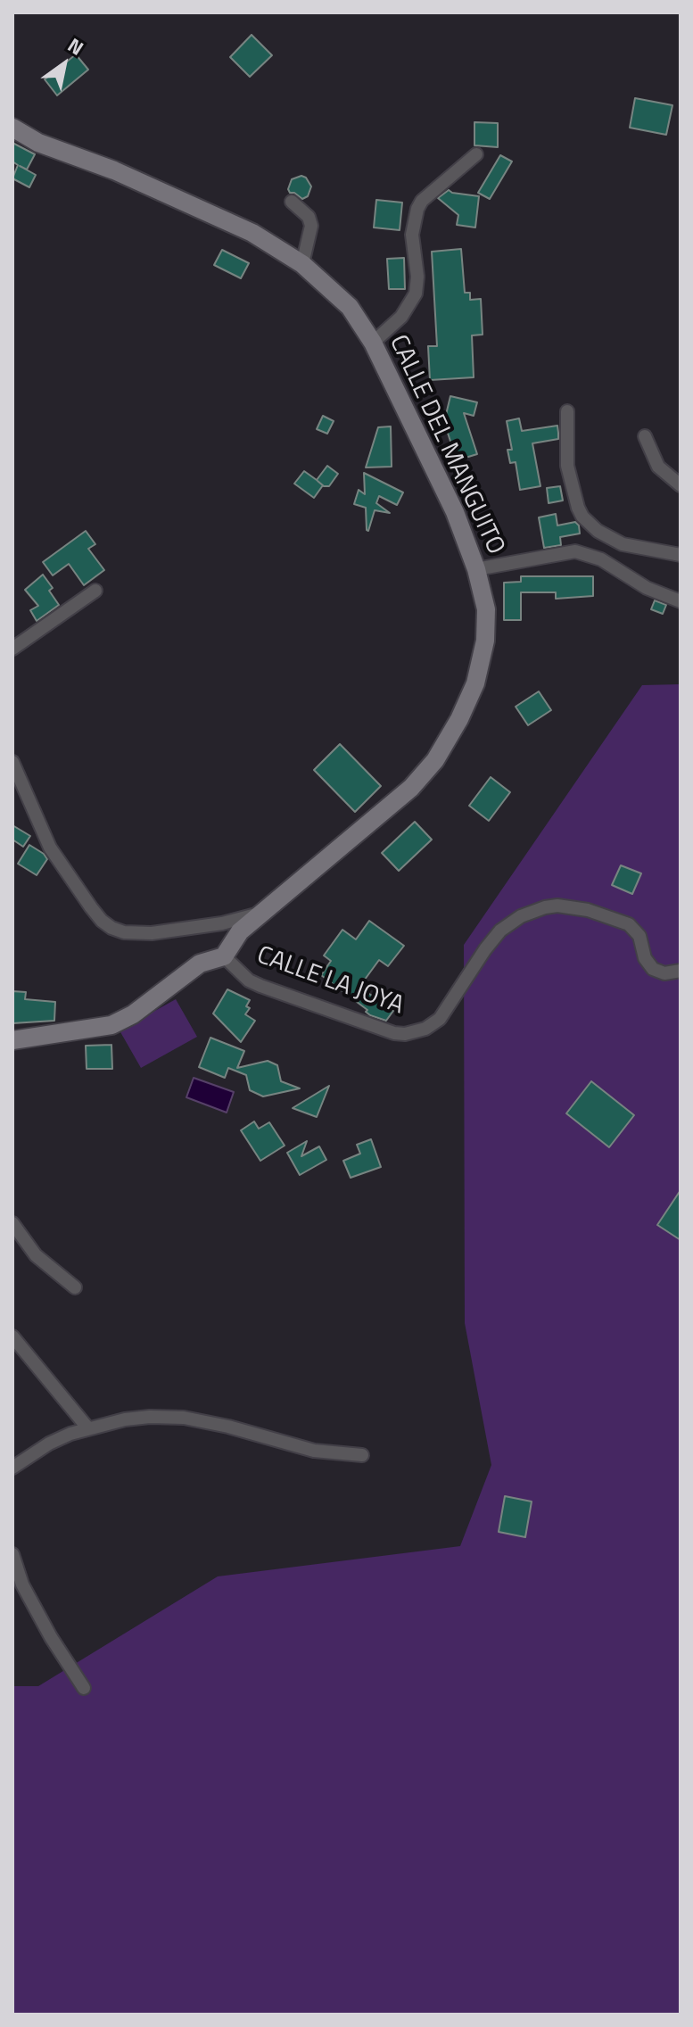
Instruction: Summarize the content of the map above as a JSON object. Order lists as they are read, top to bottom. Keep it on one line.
{"streets":{"main road":["CALLE DEL MANGUITO"],"street":["CALLE LA JOYA"]},"crossings":[["CALLE DEL MANGUITO","CALLE LA JOYA"]],"north":"top right"}
